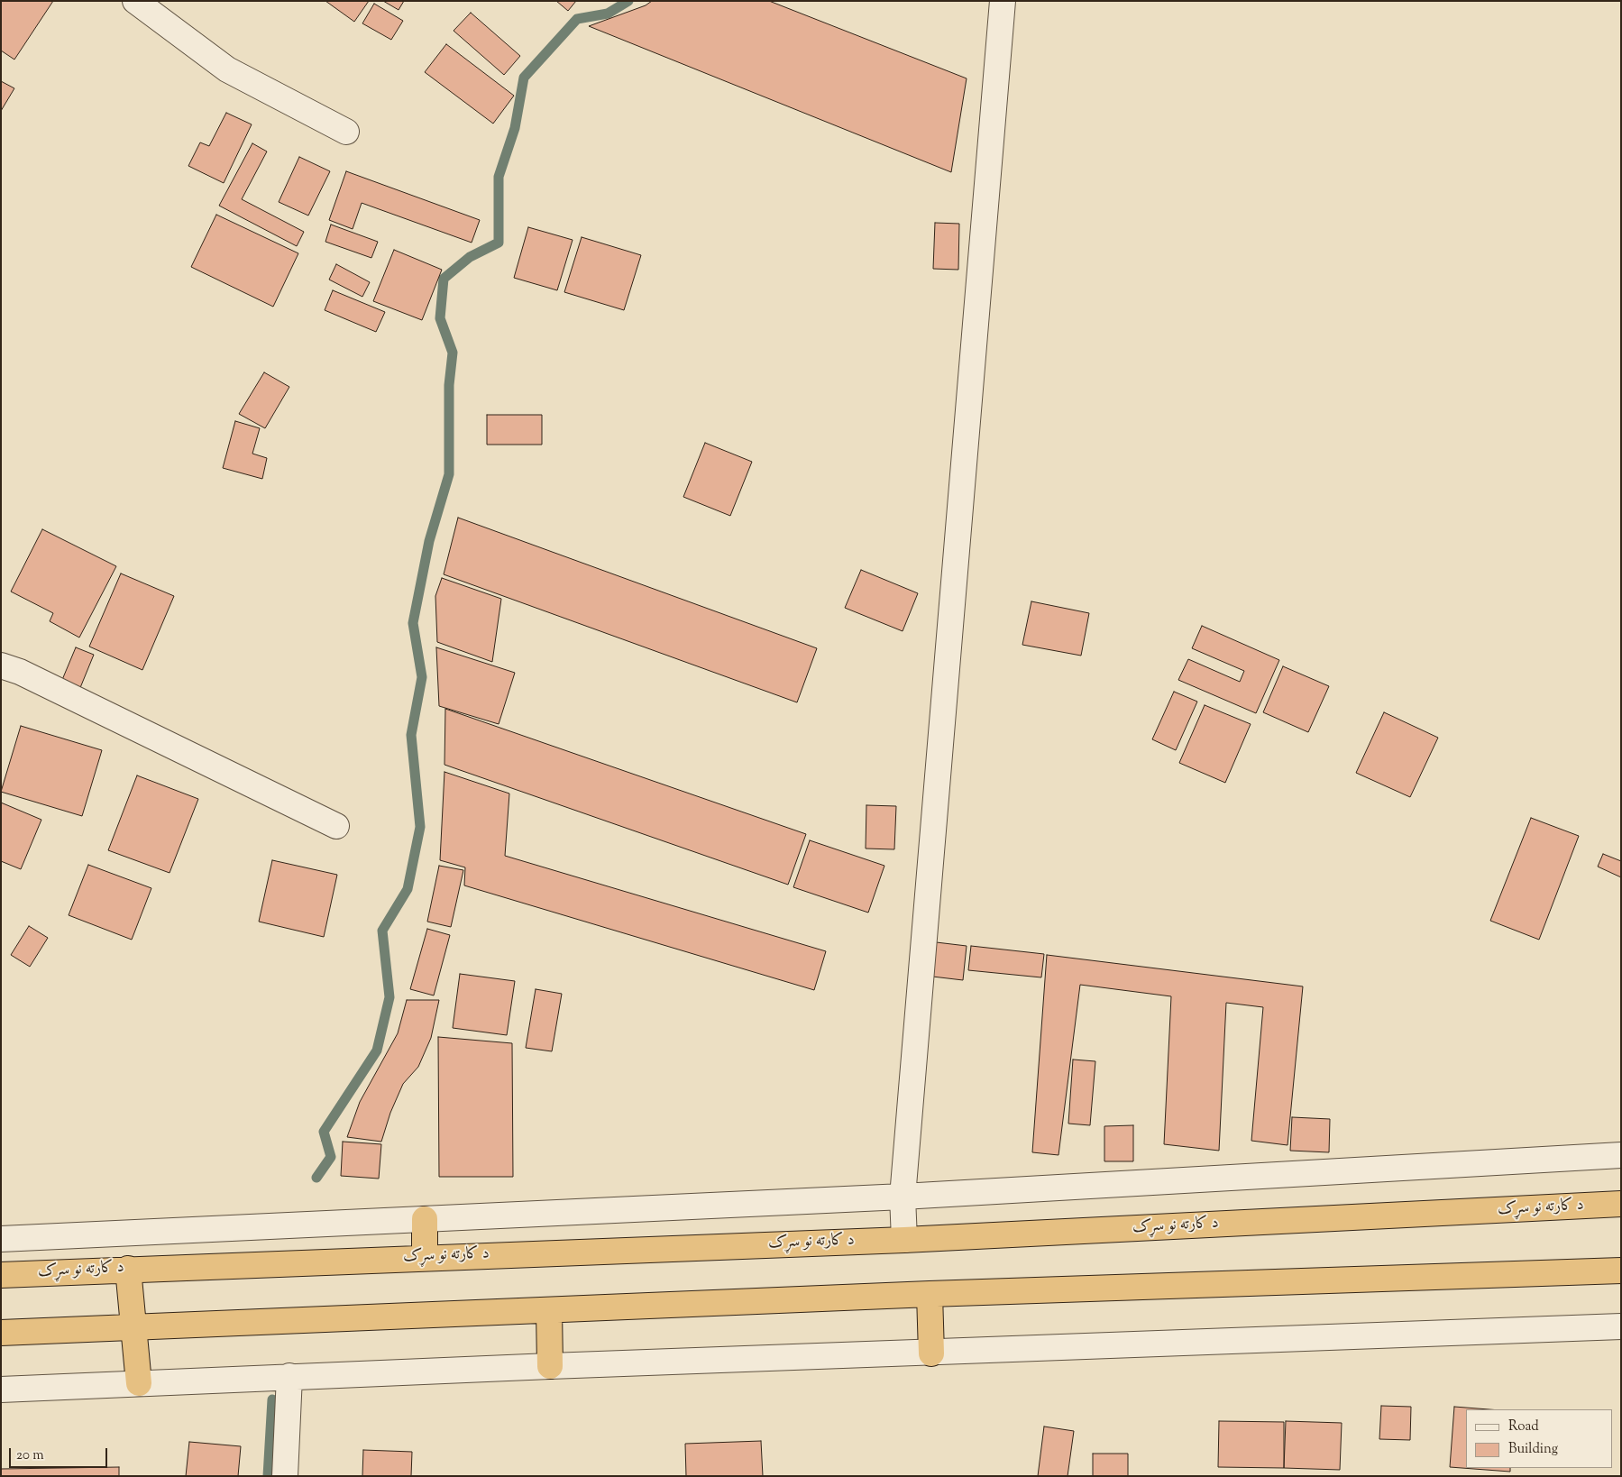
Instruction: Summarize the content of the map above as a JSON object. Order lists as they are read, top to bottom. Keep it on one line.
{"streets":{"highway":["د کارته نو سړک"]},"legend":["Road","Building"],"scale_bar":"20 m"}
